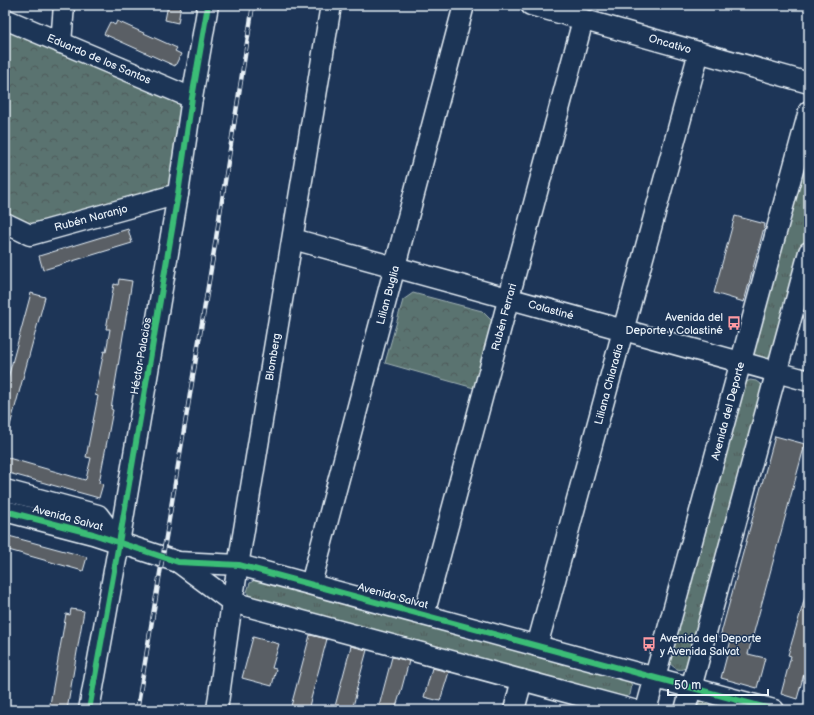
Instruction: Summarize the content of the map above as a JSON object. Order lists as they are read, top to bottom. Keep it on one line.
{"streets":{"street":["Oncativo","Eduardo de los Santos","Rubén Naranjo","Lilian Buglia","Colastiné","Rubén Ferrari","Héctor Palacios","Blomberg","Liliana Chiaradia","Avenida del Deporte","Avenida Salvat"]},"crossings":[["Oncativo","Rubén Ferrari"],["Oncativo","Liliana Chiaradia"],["Eduardo de los Santos","Héctor Palacios"],["Rubén Naranjo","Héctor Palacios"],["Lilian Buglia","Colastiné"],["Lilian Buglia","Avenida Salvat"],["Colastiné","Rubén Ferrari"],["Colastiné","Blomberg"],["Colastiné","Liliana Chiaradia"],["Colastiné","Avenida del Deporte"],["Rubén Ferrari","Avenida Salvat"],["Héctor Palacios","Avenida Salvat"],["Blomberg","Avenida Salvat"],["Liliana Chiaradia","Avenida Salvat"],["Avenida del Deporte","Avenida Salvat"]],"places":{"bus stop":["Avenida del Deporte y Colastiné","Avenida del Deporte y Avenida Salvat"]},"scale_bar":"50 m"}
